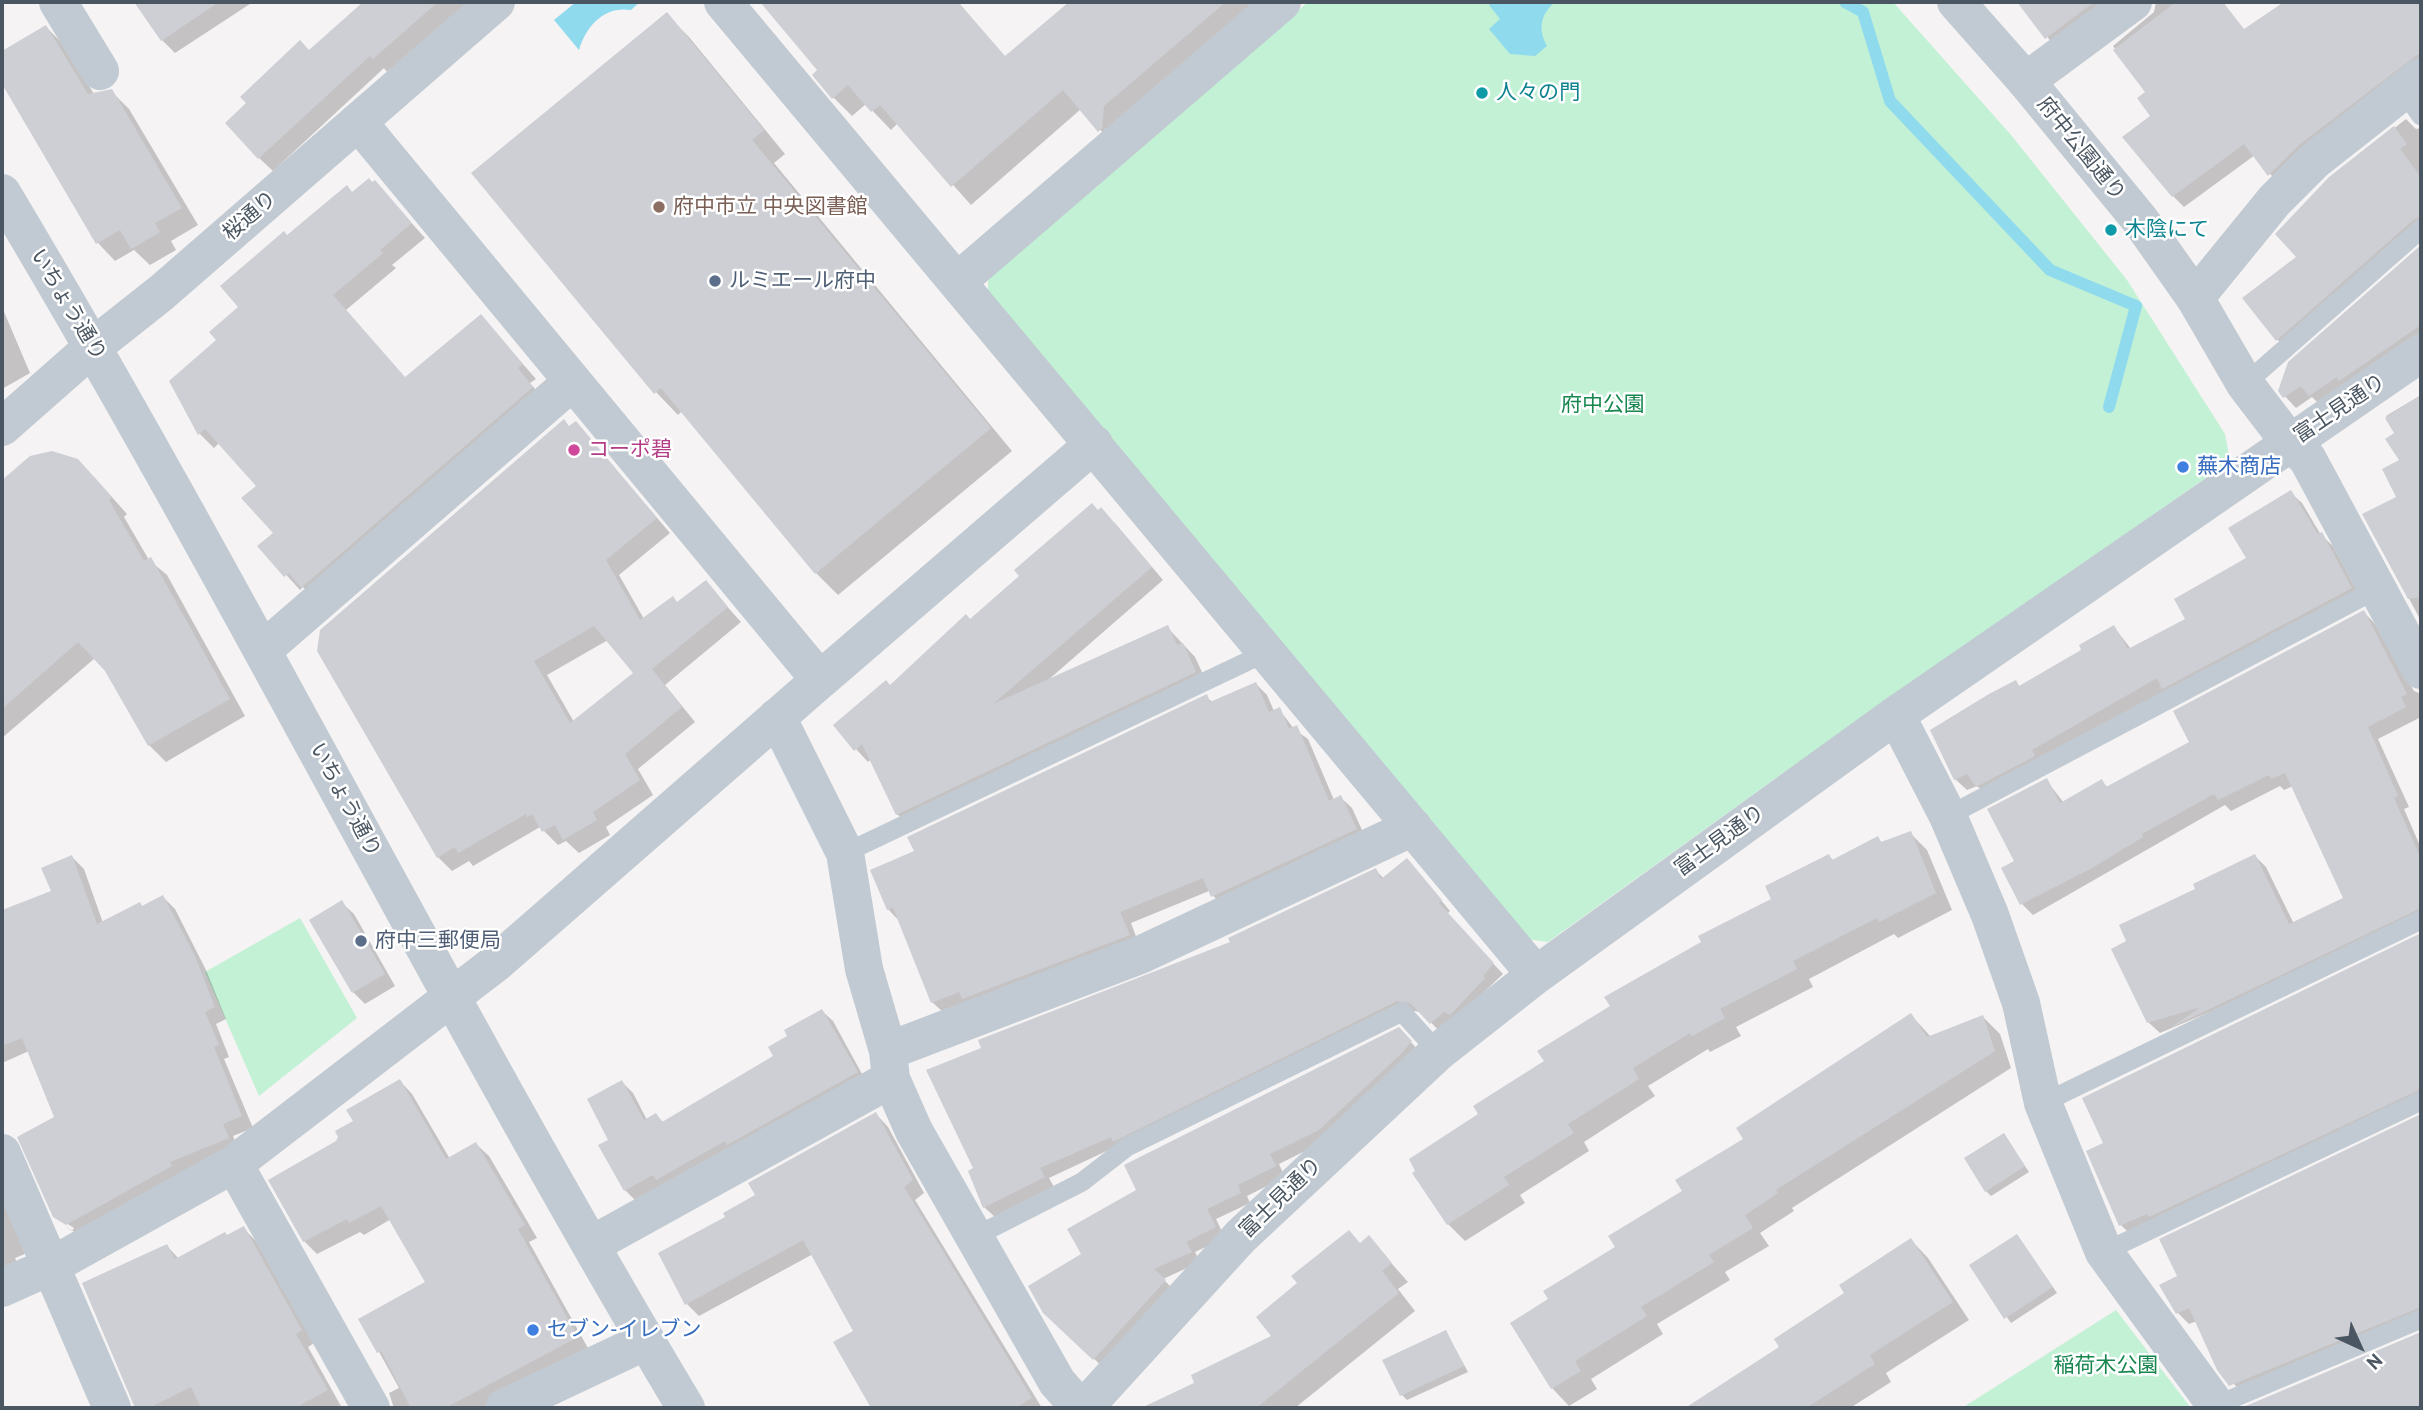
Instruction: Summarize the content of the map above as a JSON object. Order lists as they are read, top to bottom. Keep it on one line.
{"streets":{"street":["府中公園通り","桜通り","いちょう通り","富士見通り"]},"crossings":[["府中公園通り","富士見通り"],["桜通り","いちょう通り"]],"parks":["府中公園","稲荷木公園"],"places":["人々の門","府中市立 中央図書館","木陰にて","ルミエール府中","コーポ碧","蕪木商店","府中三郵便局","セブン-イレブン"],"north":"bottom right"}
